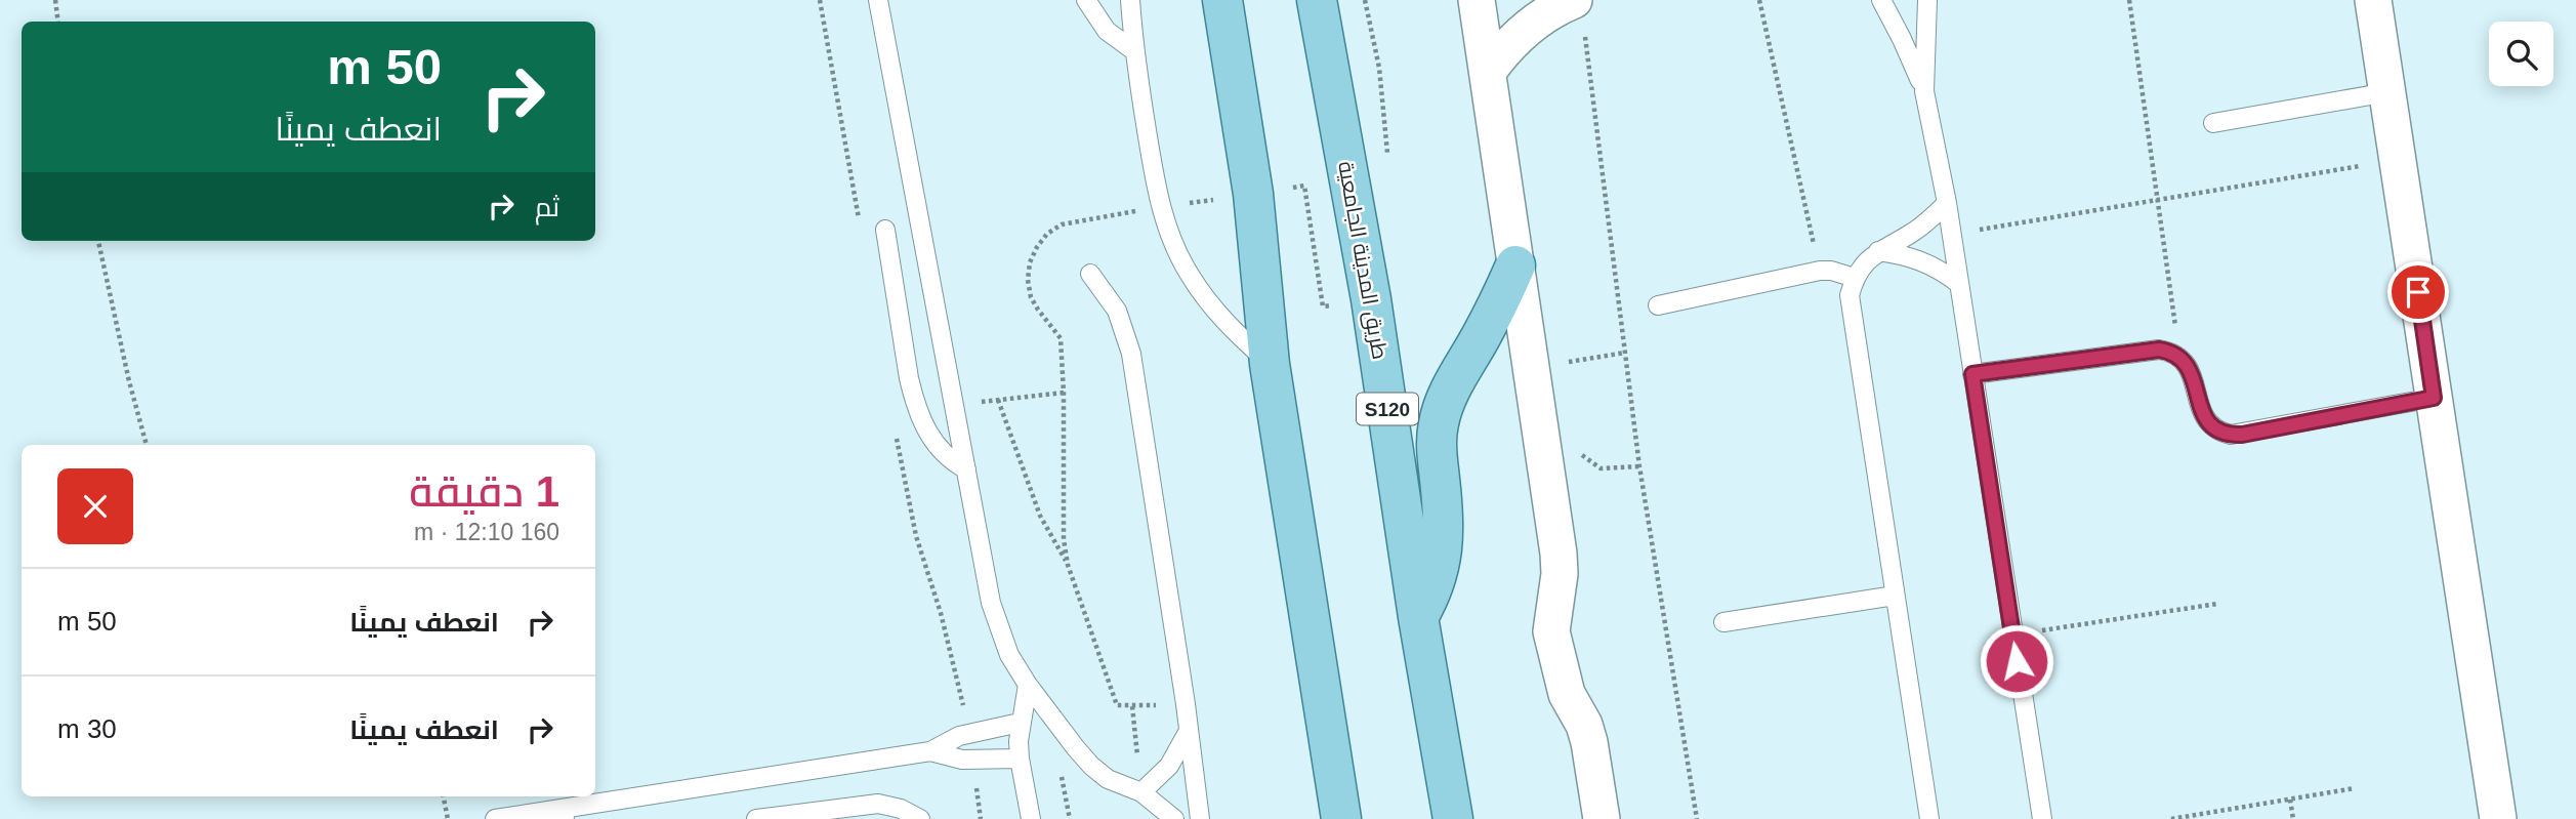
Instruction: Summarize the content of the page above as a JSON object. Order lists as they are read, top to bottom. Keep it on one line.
{"streets":{"main road":["طريق المدينة الجامعية","S120"]},"page":{"turn":["50 m","انعطف يمينًا"],"then":"ثم","heading":["1 دقيقة","160 m · 12:10"],"list":[{"name":"انعطف يمينًا","value":"50 m"},{"name":"انعطف يمينًا","value":"30 m"}]}}
